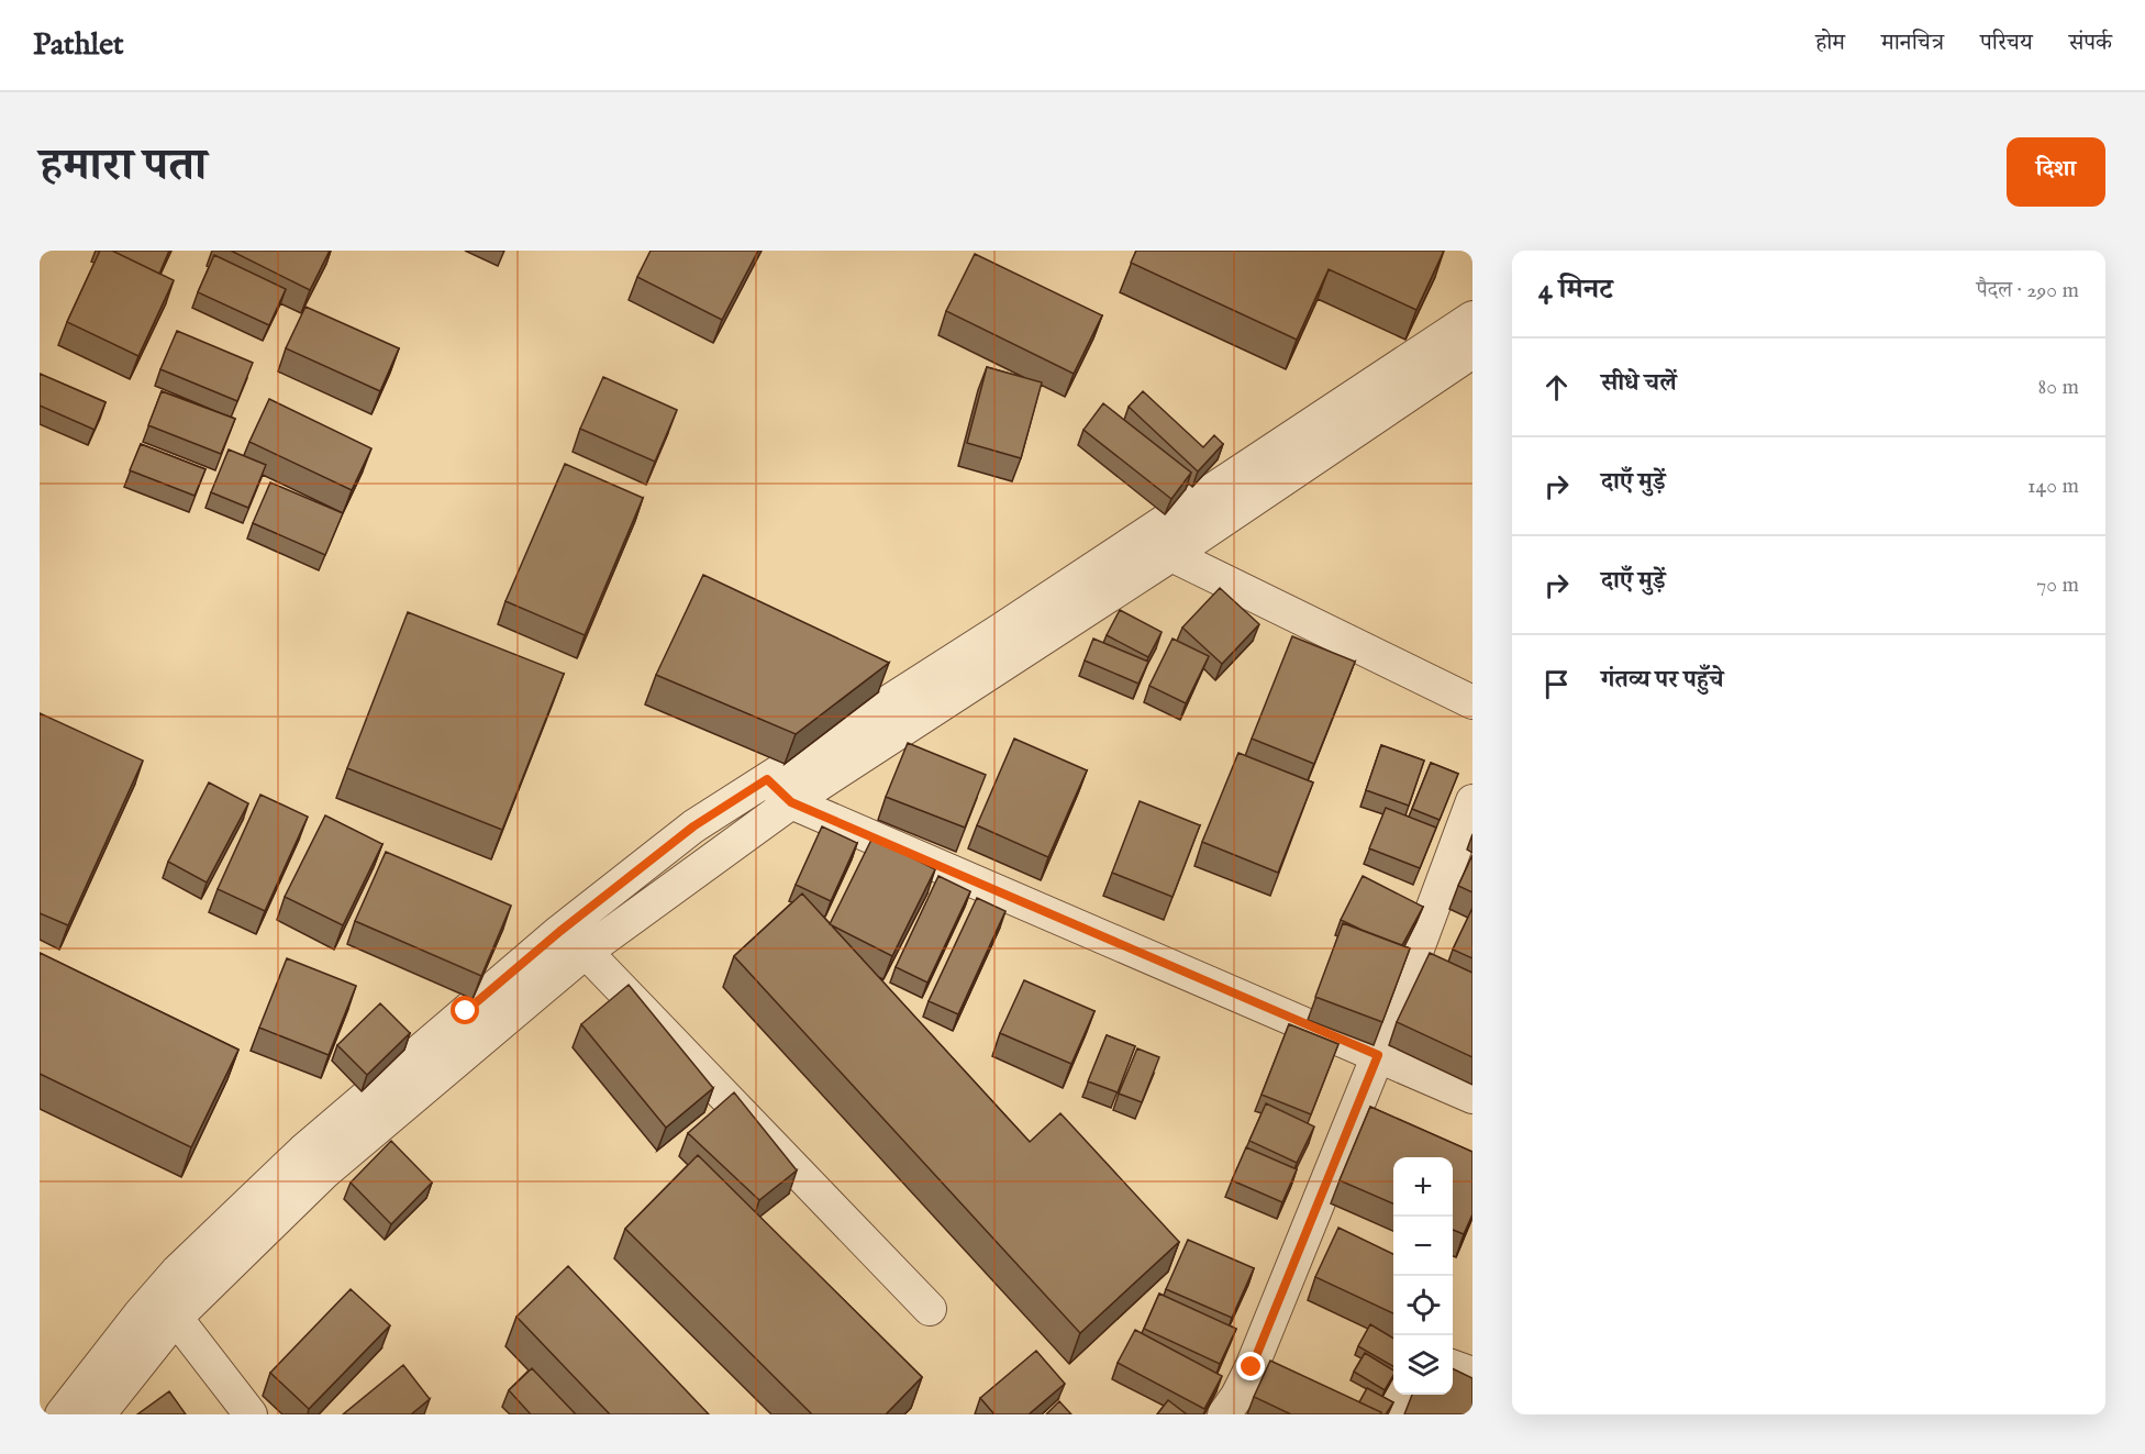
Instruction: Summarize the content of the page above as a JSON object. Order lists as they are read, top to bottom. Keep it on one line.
{"page":{"header":"Pathlet","nav":["होम","मानचित्र","परिचय","संपर्क"],"title":"हमारा पता","buttons":"दिशा","heading":["4 मिनट","पैदल · 290 m"],"list":[["सीधे चलें","80 m"],["दाएँ मुड़ें","140 m"],["दाएँ मुड़ें","70 m"],"गंतव्य पर पहुँचे"],"map_buttons":["+","−"]}}
